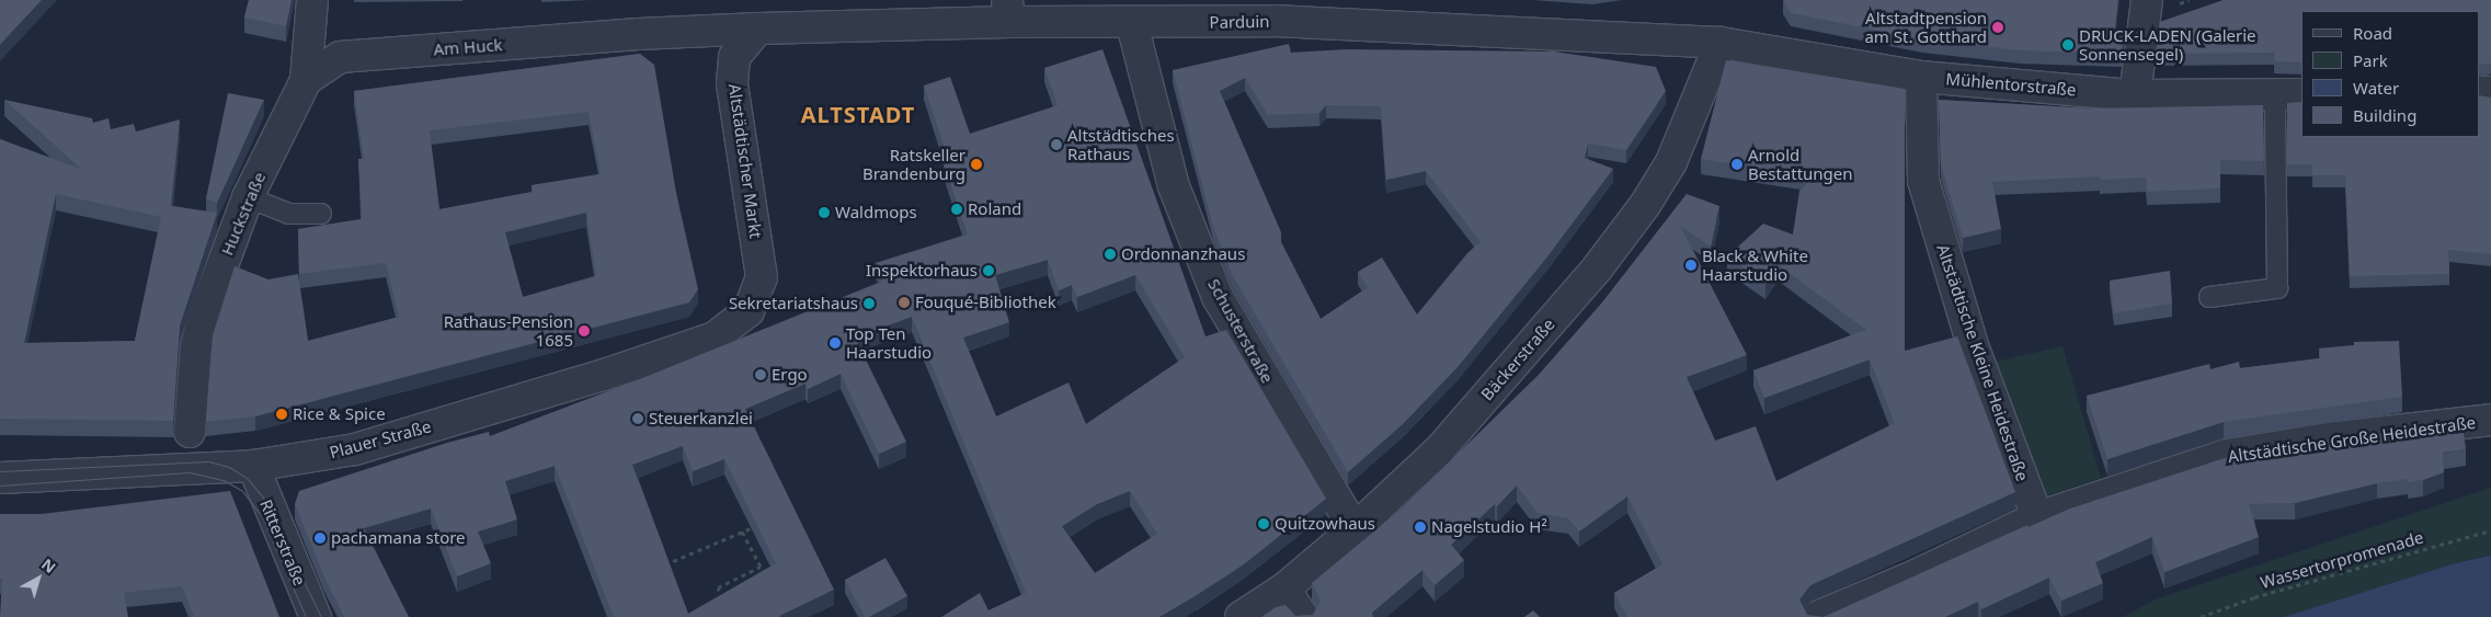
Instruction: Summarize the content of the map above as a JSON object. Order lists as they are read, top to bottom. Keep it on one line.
{"streets":{"street":["Parduin","Am Huck","Mühlentorstraße","Altstädtischer Markt","Huckstraße","Schusterstraße","Bäckerstraße","Altstädtische Kleine Heidestraße","Plauer Straße","Altstädtische Große Heidestraße","Ritterstraße"],"path":["Wassertorpromenade"]},"crossings":[["Parduin","Am Huck"],["Parduin","Mühlentorstraße"],["Parduin","Altstädtischer Markt"],["Parduin","Schusterstraße"],["Parduin","Bäckerstraße"],["Am Huck","Altstädtischer Markt"],["Am Huck","Huckstraße"],["Mühlentorstraße","Bäckerstraße"],["Mühlentorstraße","Altstädtische Kleine Heidestraße"],["Altstädtischer Markt","Plauer Straße"],["Schusterstraße","Bäckerstraße"],["Altstädtische Kleine Heidestraße","Altstädtische Große Heidestraße"],["Plauer Straße","Ritterstraße"]],"districts":["ALTSTADT"],"places":["Altstadtpension am St. Gotthard","DRUCK-LADEN (Galerie Sonnensegel)","Altstädtisches Rathaus","Ratskeller Brandenburg","Arnold Bestattungen","Roland","Waldmops","Ordonnanzhaus","Black & White Haarstudio","Inspektorhaus","Fouqué-Bibliothek","Sekretariatshaus","Rathaus-Pension 1685","Top Ten Haarstudio","Ergo","Rice & Spice","Steuerkanzlei","Quitzowhaus","Nagelstudio H²","pachamana store"],"legend":["Road","Park","Water","Building"],"north":"top right"}
